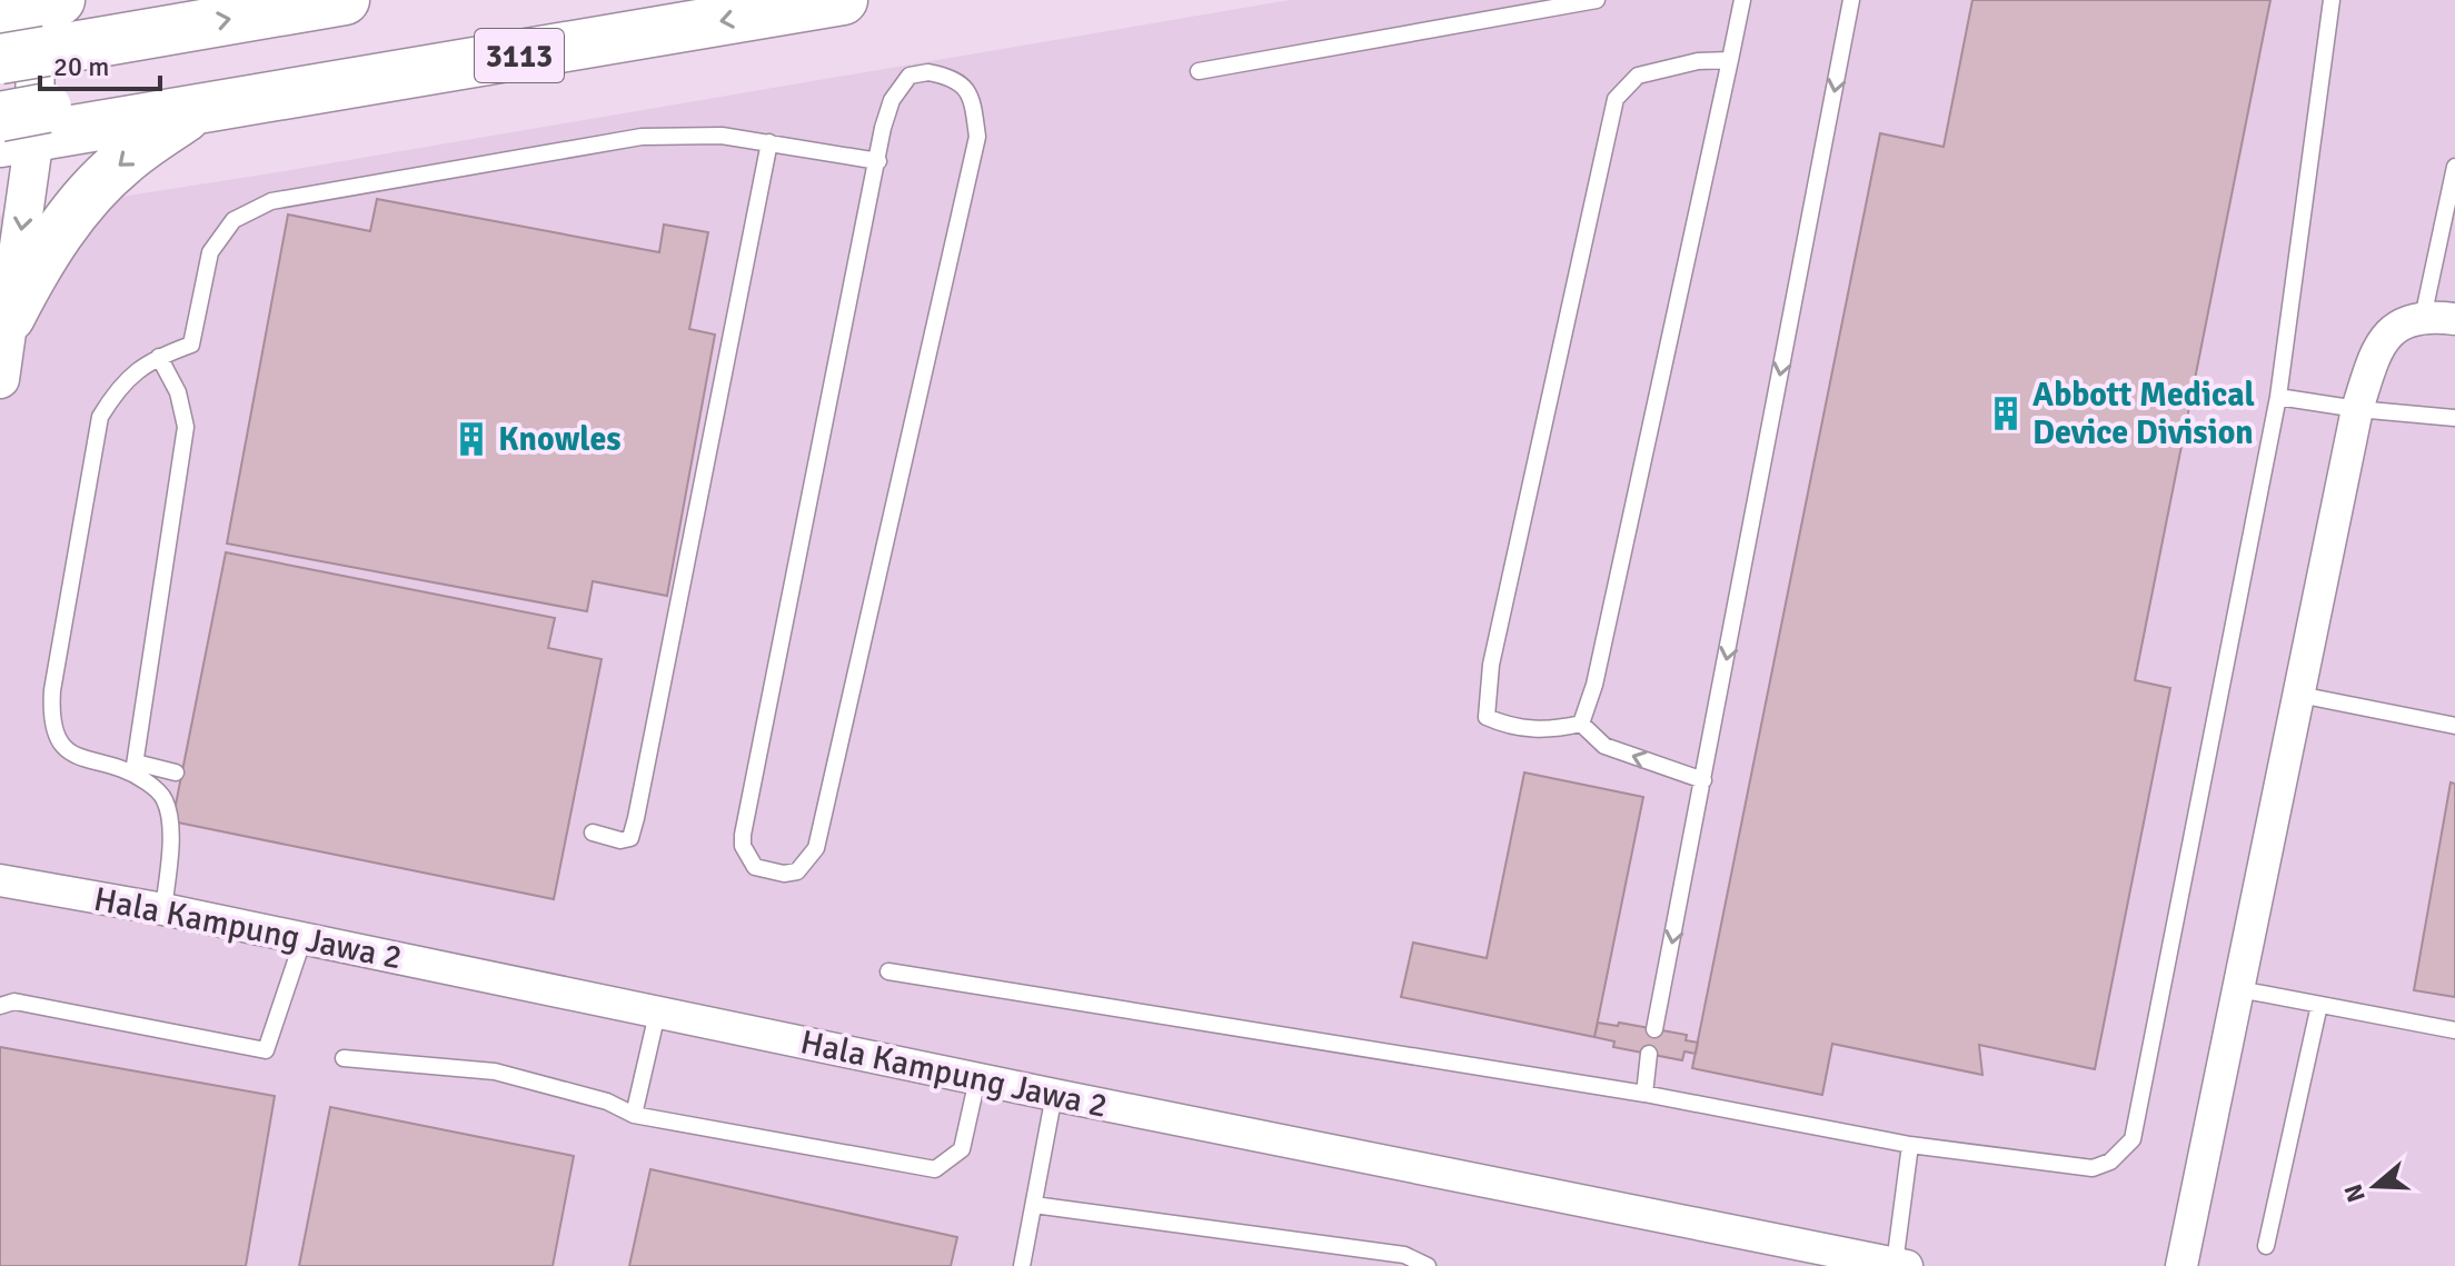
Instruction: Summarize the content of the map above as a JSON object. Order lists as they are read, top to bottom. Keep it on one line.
{"streets":{"highway":["3113"],"street":["Hala Kampung Jawa 2"]},"places":{"building":["Abbott Medical Device Division","Knowles"]},"scale_bar":"20 m","north":"left"}
